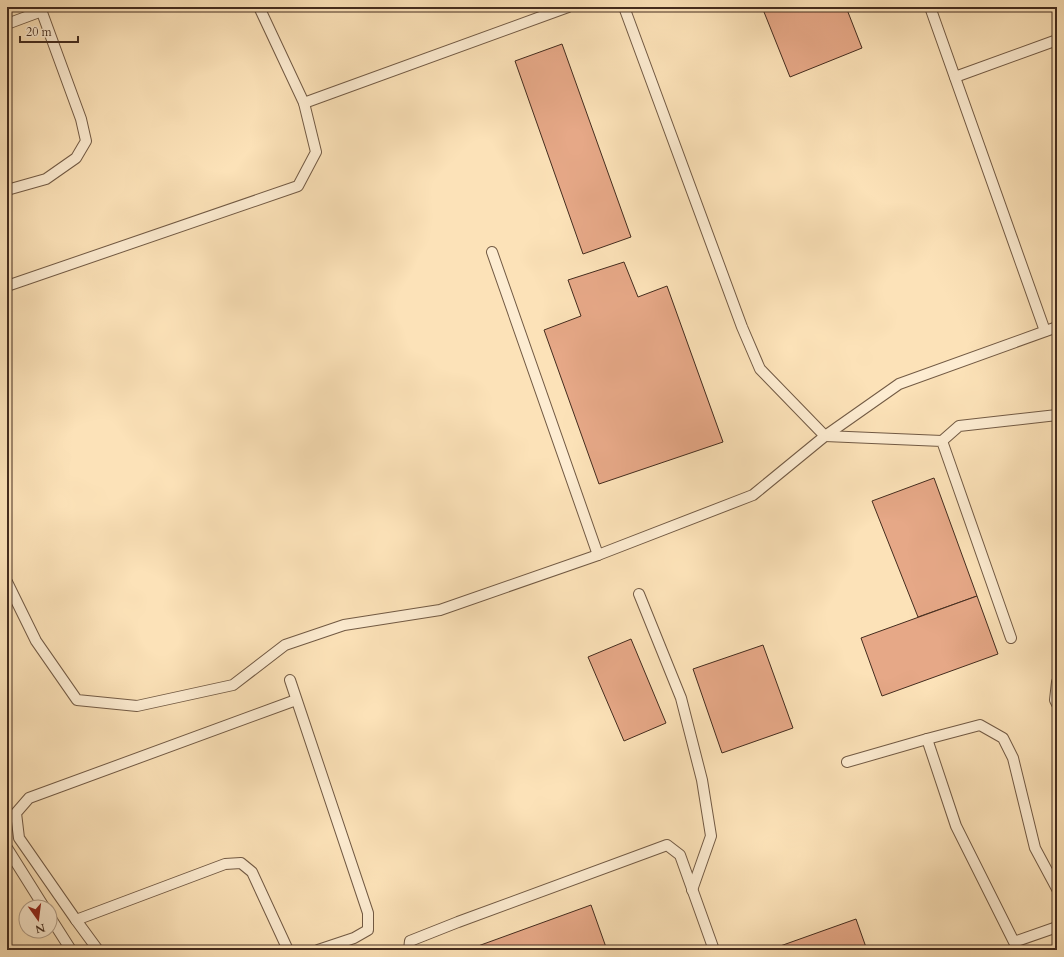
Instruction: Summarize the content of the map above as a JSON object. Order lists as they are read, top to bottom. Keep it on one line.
{"scale_bar":"20 m","north":"bottom"}
